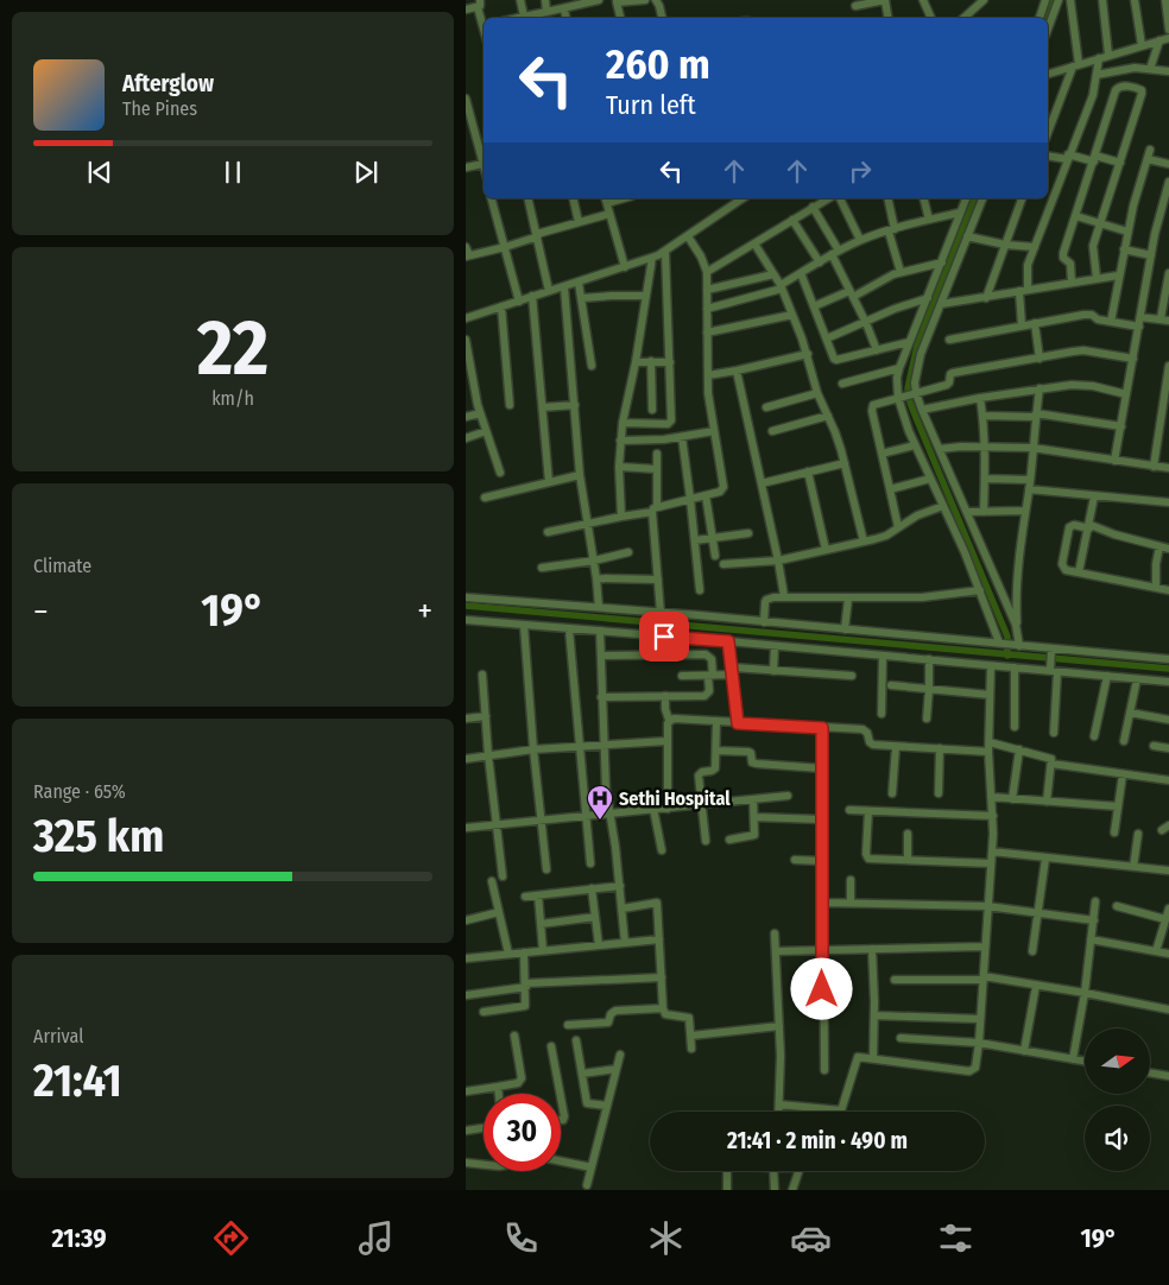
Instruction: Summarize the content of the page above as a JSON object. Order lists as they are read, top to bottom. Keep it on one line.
{"places":{"hospital":["Sethi Hospital"]},"north":"right","page":{"turn":["260 m","Turn left"],"song":["Afterglow","The Pines"],"tile":[["22","km/h"],"Climate",["Range · 65%","325 km"],["Arrival","21:41"]],"heat":["−","19°","+"],"limit":"30","trip":"21:41 · 2 min · 490 m","tabs":["21:39","19°"]}}
